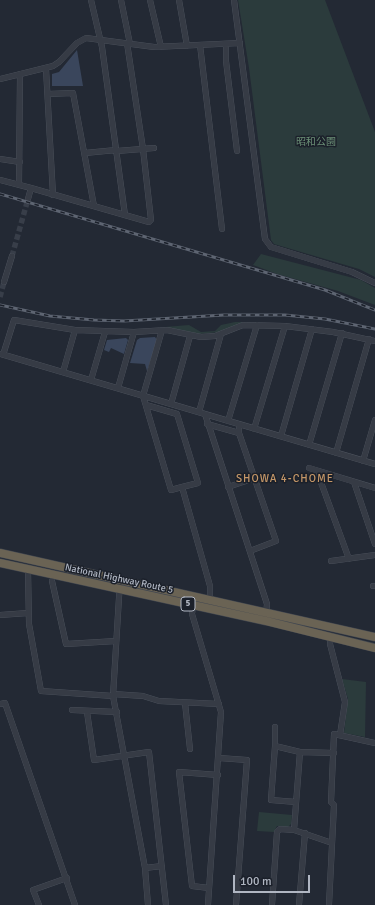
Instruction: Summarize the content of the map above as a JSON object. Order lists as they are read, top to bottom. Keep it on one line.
{"streets":{"highway":["National Highway Route 5","5"]},"districts":["SHOWA 4-CHOME"],"parks":["昭和公園"],"scale_bar":"100 m"}
